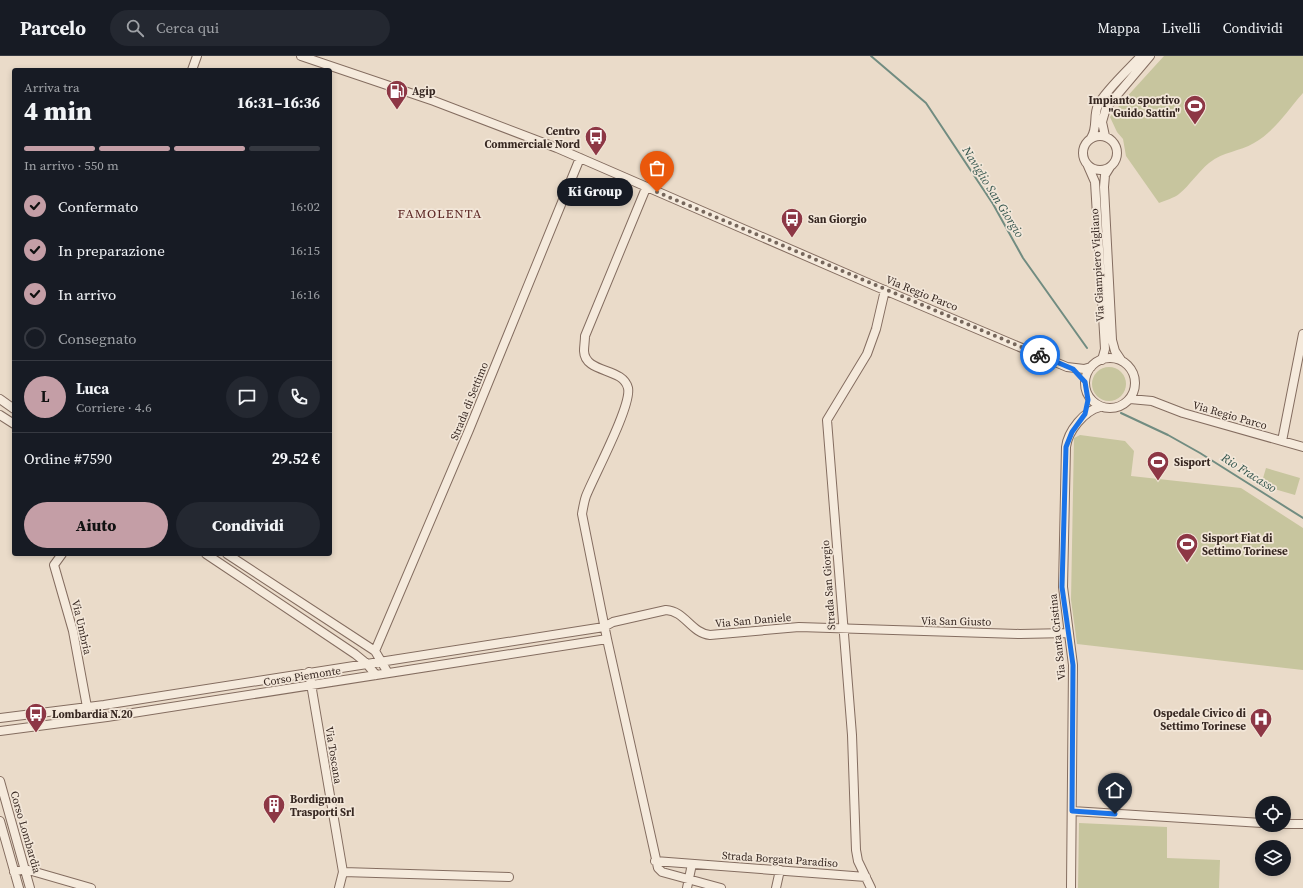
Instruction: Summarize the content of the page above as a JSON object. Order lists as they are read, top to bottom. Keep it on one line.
{"streets":{"street":["Via Giampiero Vigliano","Via Regio Parco","Strada di Settimo","Strada San Giorgio","Via San Daniele","Via San Giusto","Via Umbria","Via Santa Cristina","Corso Piemonte","Via Toscana","Corso Lombardia","Strada Borgata Paradiso"]},"crossings":[["Via Giampiero Vigliano","Via Regio Parco"],["Via Giampiero Vigliano","Via Santa Cristina"],["Via Regio Parco","Strada San Giorgio"],["Via Regio Parco","Via Santa Cristina"],["Strada San Giorgio","Via San Daniele"],["Strada San Giorgio","Via San Giusto"],["Strada San Giorgio","Strada Borgata Paradiso"],["Via San Daniele","Via San Giusto"],["Via San Daniele","Corso Piemonte"],["Via San Giusto","Via Santa Cristina"],["Via Umbria","Corso Piemonte"],["Corso Piemonte","Via Toscana"]],"districts":["FAMOLENTA"],"water":["Naviglio San Giorgio","Rio Fracasso"],"places":{"fuel station":["Agip"],"sports":["Impianto sportivo \"Guido Sattin\"","Sisport","Sisport Fiat di Settimo Torinese"],"bus stop":["Centro Commerciale Nord","San Giorgio","Lombardia N.20"],"other":["Ki Group"],"hospital":["Ospedale Civico di Settimo Torinese"],"building":["Bordignon Trasporti Srl"]},"page":{"header":"Parcelo","search":"Cerca qui","nav":["Mappa","Livelli","Condividi"],"heading":["4 min","Arriva tra","16:31–16:36"],"panel":["Luca","Corriere · 4.6","Ordine #7590","29.52 €"],"bar":"In arrivo · 550 m","bubble":"Ki Group","list":[["Confermato","16:02"],["In preparazione","16:15"],["In arrivo","16:16"],"Consegnato"],"round":"L","buttons":["Aiuto","Condividi"]}}
